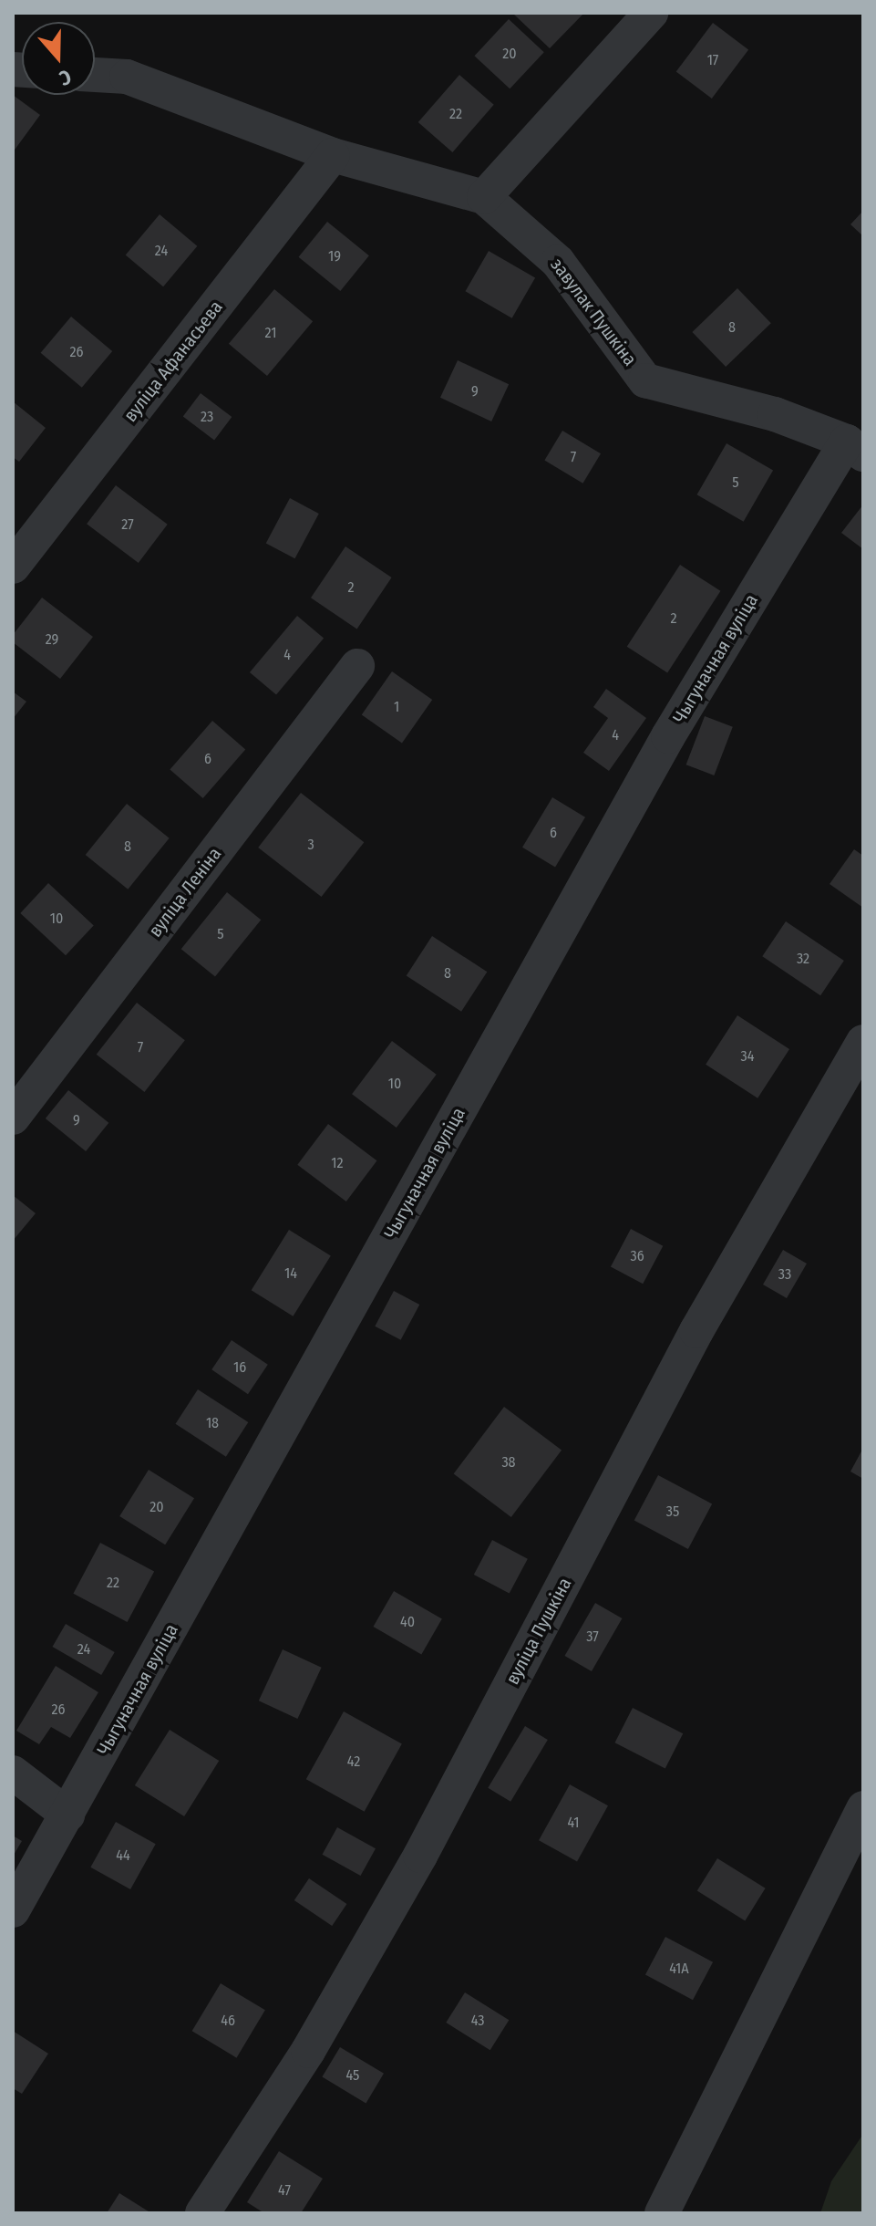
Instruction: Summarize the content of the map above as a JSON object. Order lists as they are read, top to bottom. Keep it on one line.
{"streets":{"street":["завулак Пушкіна","вуліца Афанасьева","Чыгуначная вуліца","вуліца Леніна","вуліца Пушкіна"]},"crossings":[["завулак Пушкіна","вуліца Афанасьева"],["завулак Пушкіна","Чыгуначная вуліца"]],"house_numbers":["20","17","22","24","19","8","21","26","9","23","7","5","27","2","2","29","4","1","4","6","6","3","8","10","5","32","8","7","34","10","9","12","36","14","33","16","18","38","20","35","22","40","37","24","26","42","41","44","41А","46","43","45","47"],"north":"bottom"}
